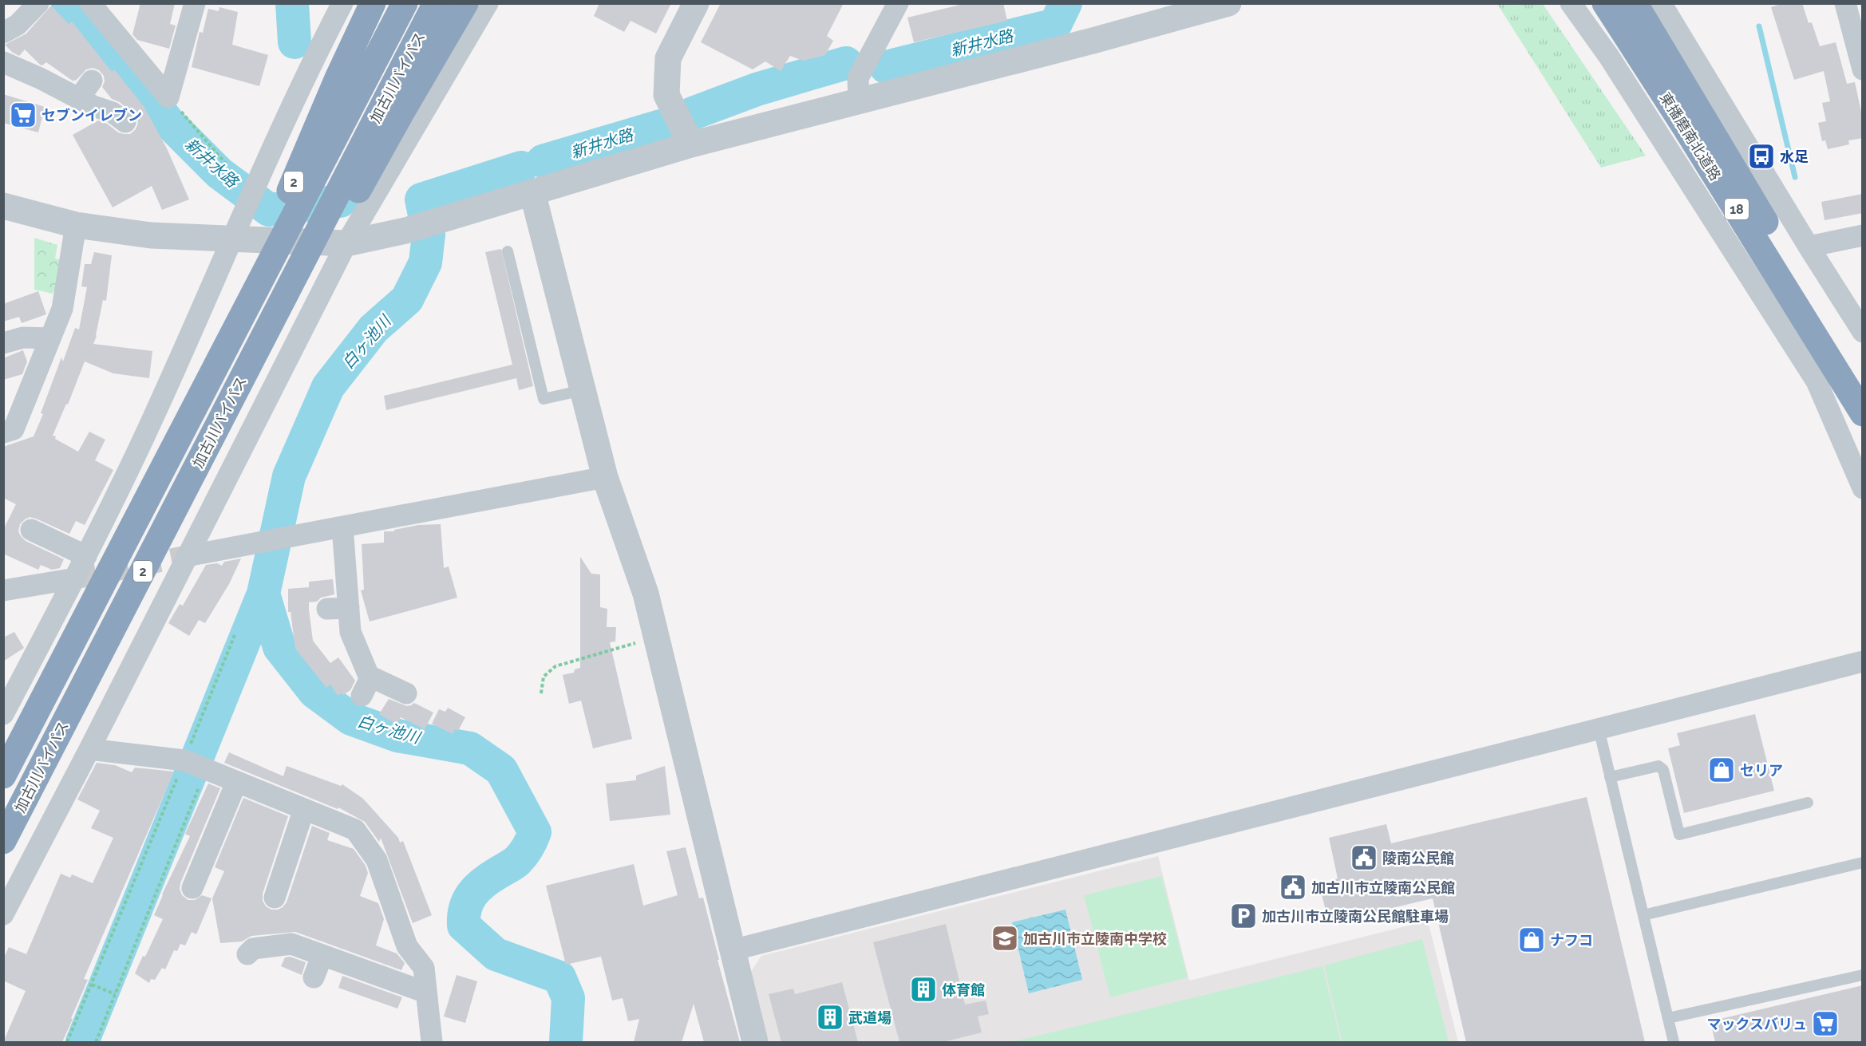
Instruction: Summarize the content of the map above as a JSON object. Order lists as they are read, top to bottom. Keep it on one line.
{"streets":{"highway":["加古川バイパス","東播磨南北道路","2","18"]},"crossings":[["加古川バイパス","2"]],"water":["新井水路","白ヶ池川"],"places":{"supermarket":["セブンイレブン","マックスバリュ"],"bus stop":["水足"],"shop":["セリア","ナフコ"],"public building":["陵南公民館","加古川市立陵南公民館"],"parking":["加古川市立陵南公民館駐車場"],"school or university":["加古川市立陵南中学校"],"building":["体育館","武道場"]}}
